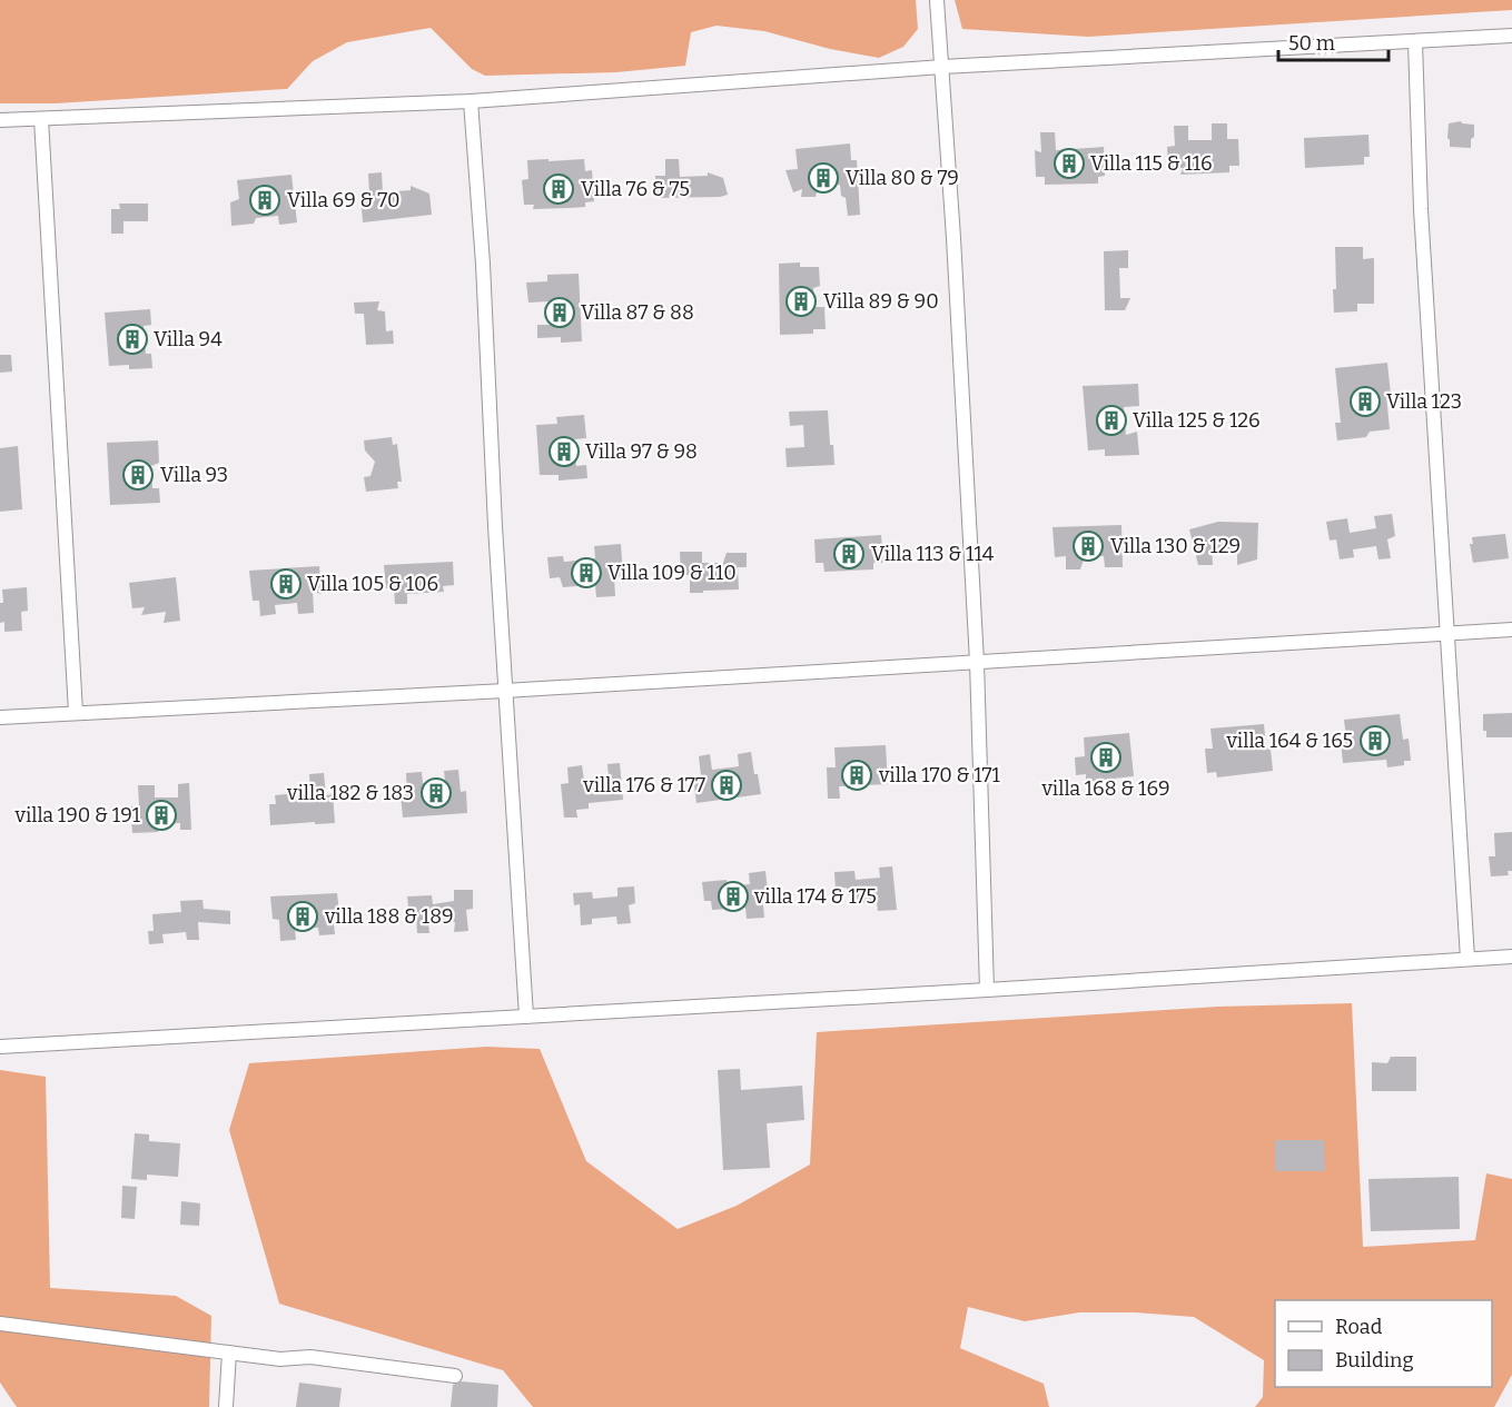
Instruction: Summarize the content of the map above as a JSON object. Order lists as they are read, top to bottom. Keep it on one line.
{"places":{"building":["Villa 115 & 116","Villa 80 & 79","Villa 76 & 75","Villa 69 & 70","Villa 89 & 90","Villa 87 & 88","Villa 94","Villa 123","Villa 125 & 126","Villa 97 & 98","Villa 93","Villa 130 & 129","Villa 113 & 114","Villa 109 & 110","Villa 105 & 106","villa 164 & 165","villa 168 & 169","villa 170 & 171","villa 176 & 177","villa 182 & 183","villa 190 & 191","villa 174 & 175","villa 188 & 189"]},"legend":["Road","Building"],"scale_bar":"50 m"}
